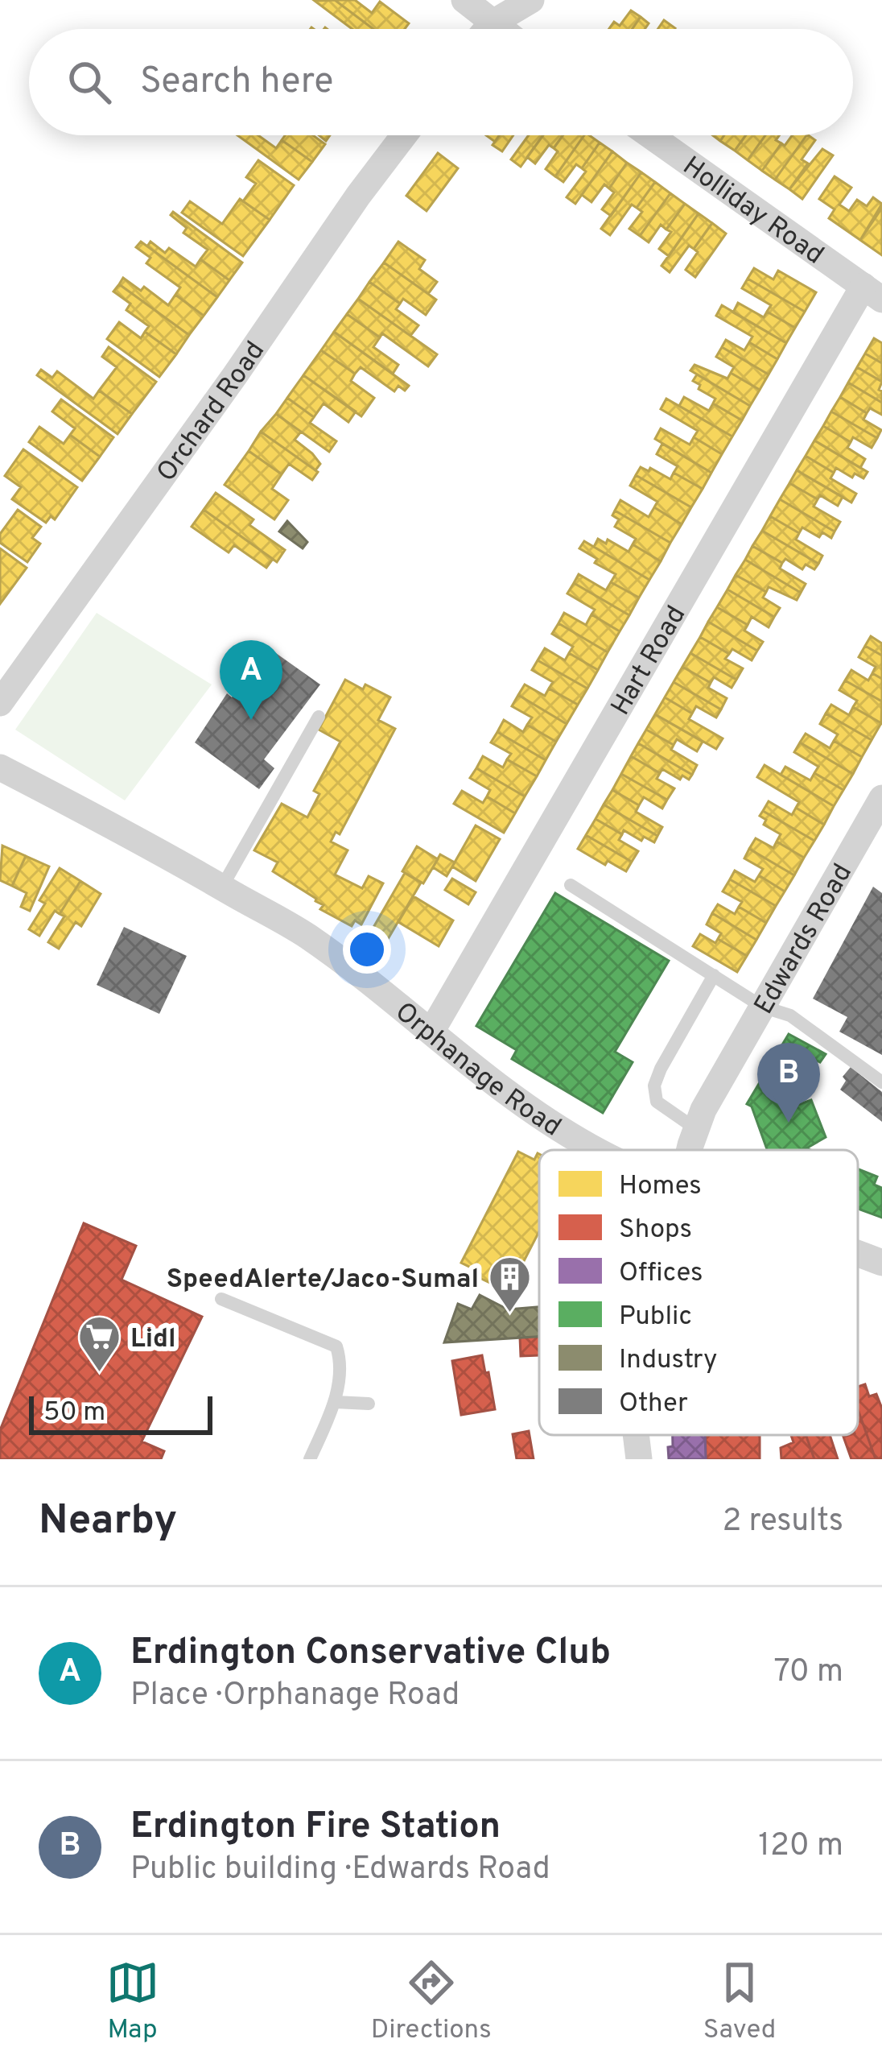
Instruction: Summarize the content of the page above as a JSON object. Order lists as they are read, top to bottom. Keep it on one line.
{"streets":{"street":["Holliday Road","Orchard Road","Hart Road","Edwards Road","Orphanage Road"]},"crossings":[["Holliday Road","Hart Road"],["Hart Road","Orphanage Road"]],"places":{"building":["SpeedAlerte/Jaco-Sumal"],"supermarket":["Lidl"]},"legend":["Homes","Shops","Offices","Public","Industry","Other"],"scale_bar":"50 m","page":{"search":"Search here","pins":["A","B"],"scale":"50 m","heading":["Nearby","2 results"],"list":[{"mark":"A","name":"Erdington Conservative Club","note":"Place · Orphanage Road","value":"70 m"},{"mark":"B","name":"Erdington Fire Station","note":"Public building · Edwards Road","value":"120 m"}],"nav":["Map","Directions","Saved"]}}
